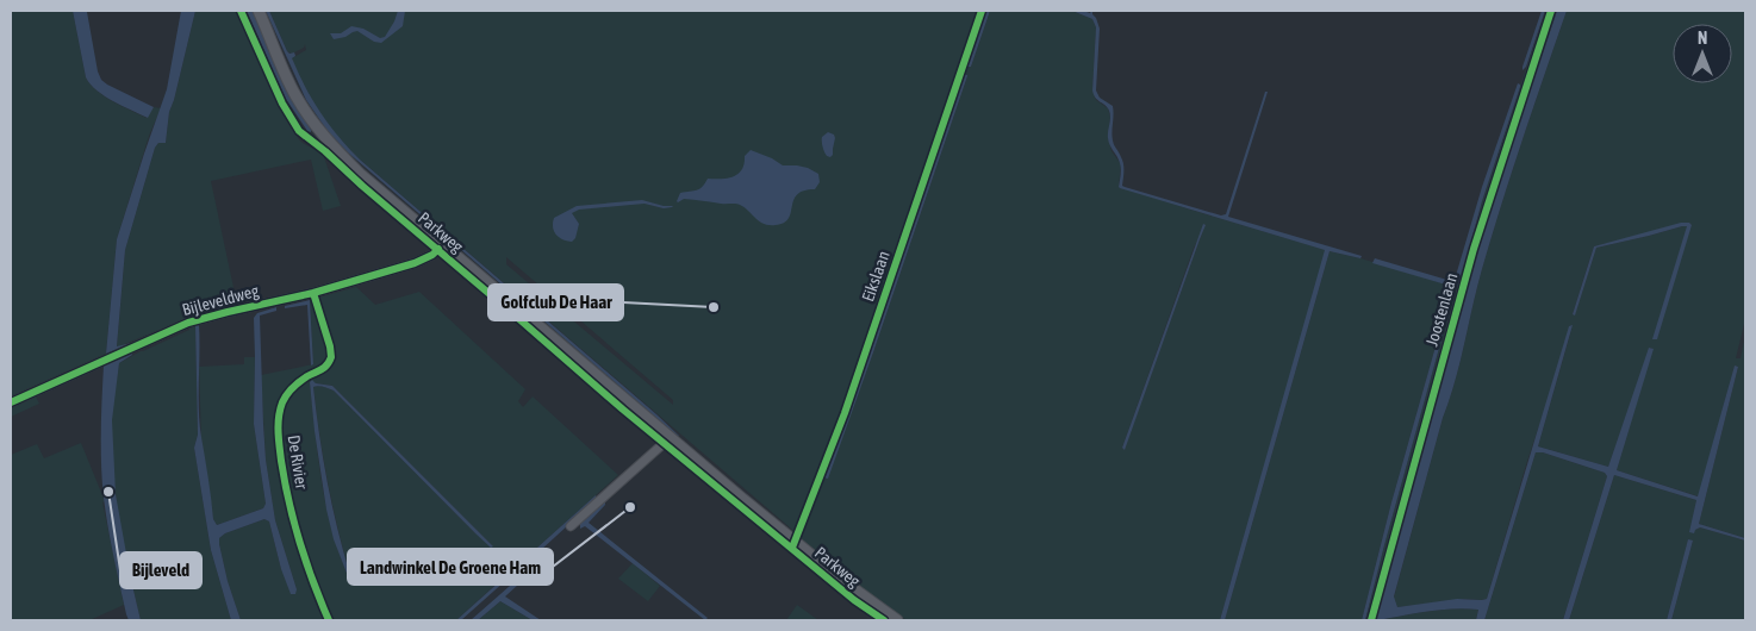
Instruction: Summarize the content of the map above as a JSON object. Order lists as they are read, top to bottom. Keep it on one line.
{"streets":{"street":["Parkweg","Bijleveldweg","Joostenlaan"],"cycle path":["Eikslaan","De Rivier"]},"crossings":[["Parkweg","Bijleveldweg"]],"places":["Golfclub De Haar","Bijleveld","Landwinkel De Groene Ham"],"north":"top"}
